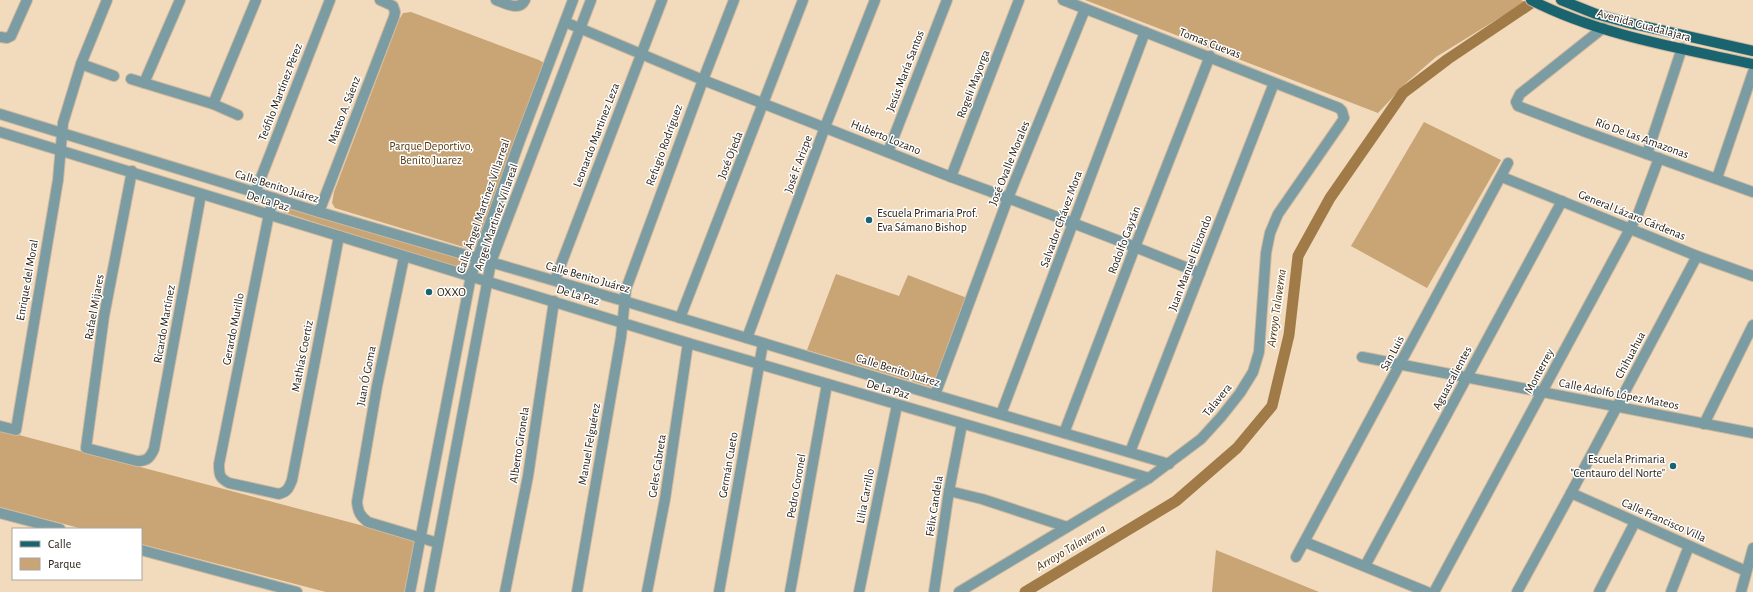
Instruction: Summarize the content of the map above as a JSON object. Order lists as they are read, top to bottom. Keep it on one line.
{"streets":{"main road":["Avenida Guadalajara"],"street":["Tomas Cuevas","Jesús María Santos","Rogeli Mayorga","Teófilo Martínez Pérez","Mateo A. Sáenz","Leonardo Martinez Leza","Huberto Lozano","Río De Las Amazonas","Refugio Rodríguez","José Ojeda","José Ovalle Morales","José F. Arizpe","Calle Benito Juárez","De La Paz","Calle Ángel Martínez Villarreal","General Lázaro Cárdenas","Angel Martinez Villareal","Salvador Chávez Mora","Rodolfo Gaytán","Juan Manuel Elizondo","Enrique del Moral","Rafael Mijares","Ricardo Martínez","Gerardo Murillo","San Luis","Chihuahua","Mathías Coertiz","Monterrey","Juan Ó Goma","Aguascalientes","Calle Adolfo López Mateos","Talavera","Manuel Felguérez","Alberto Gironela","Germán Cueto","Geles Cabreta","Pedro Coronel","Lilia Carrillo","Félix Candela","Calle Francisco Villa"]},"crossings":[["Avenida Guadalajara","Río De Las Amazonas"],["Tomas Cuevas","José Ovalle Morales"],["Tomas Cuevas","Salvador Chávez Mora"],["Tomas Cuevas","Rodolfo Gaytán"],["Tomas Cuevas","Juan Manuel Elizondo"],["Tomas Cuevas","Talavera"],["Jesús María Santos","Huberto Lozano"],["Rogeli Mayorga","Huberto Lozano"],["Teófilo Martínez Pérez","Calle Benito Juárez"],["Mateo A. Sáenz","Calle Benito Juárez"],["Leonardo Martinez Leza","Huberto Lozano"],["Leonardo Martinez Leza","Calle Benito Juárez"],["Huberto Lozano","Refugio Rodríguez"],["Huberto Lozano","José Ojeda"],["Huberto Lozano","José Ovalle Morales"],["Huberto Lozano","José F. Arizpe"],["Huberto Lozano","Calle Ángel Martínez Villarreal"],["Huberto Lozano","Angel Martinez Villareal"],["Huberto Lozano","Salvador Chávez Mora"],["Huberto Lozano","Rodolfo Gaytán"],["Huberto Lozano","Juan Manuel Elizondo"],["Río De Las Amazonas","Monterrey"],["Refugio Rodríguez","Calle Benito Juárez"],["Refugio Rodríguez","Manuel Felguérez"],["José Ojeda","Calle Benito Juárez"],["José Ovalle Morales","Calle Benito Juárez"],["José F. Arizpe","Calle Benito Juárez"],["Calle Benito Juárez","Calle Ángel Martínez Villarreal"],["Calle Benito Juárez","Angel Martinez Villareal"],["Calle Benito Juárez","Salvador Chávez Mora"],["Calle Benito Juárez","Rodolfo Gaytán"],["Calle Benito Juárez","Juan Manuel Elizondo"],["Calle Benito Juárez","Enrique del Moral"],["Calle Benito Juárez","Gerardo Murillo"],["Calle Benito Juárez","Talavera"],["Calle Benito Juárez","Manuel Felguérez"],["Calle Benito Juárez","Germán Cueto"],["De La Paz","Calle Ángel Martínez Villarreal"],["De La Paz","Angel Martinez Villareal"],["De La Paz","Enrique del Moral"],["De La Paz","Rafael Mijares"],["De La Paz","Ricardo Martínez"],["De La Paz","Gerardo Murillo"],["De La Paz","Mathías Coertiz"],["De La Paz","Juan Ó Goma"],["De La Paz","Talavera"],["De La Paz","Manuel Felguérez"],["De La Paz","Alberto Gironela"],["De La Paz","Germán Cueto"],["De La Paz","Geles Cabreta"],["De La Paz","Pedro Coronel"],["De La Paz","Lilia Carrillo"],["De La Paz","Félix Candela"],["Calle Ángel Martínez Villarreal","Juan Ó Goma"],["General Lázaro Cárdenas","San Luis"],["General Lázaro Cárdenas","Chihuahua"],["General Lázaro Cárdenas","Monterrey"],["General Lázaro Cárdenas","Aguascalientes"],["Rafael Mijares","Ricardo Martínez"],["Gerardo Murillo","Mathías Coertiz"],["San Luis","Calle Adolfo López Mateos"],["Chihuahua","Calle Adolfo López Mateos"],["Chihuahua","Calle Francisco Villa"],["Monterrey","Calle Adolfo López Mateos"],["Aguascalientes","Calle Adolfo López Mateos"]],"water":["Arroyo Talaverna"],"parks":["Parque Deportivo, Benito Juarez"],"places":["Escuela Primaria Prof. Eva Sámano Bishop","OXXO","Escuela Primaria \"Centauro del Norte\""],"legend":["Calle","Parque"]}
